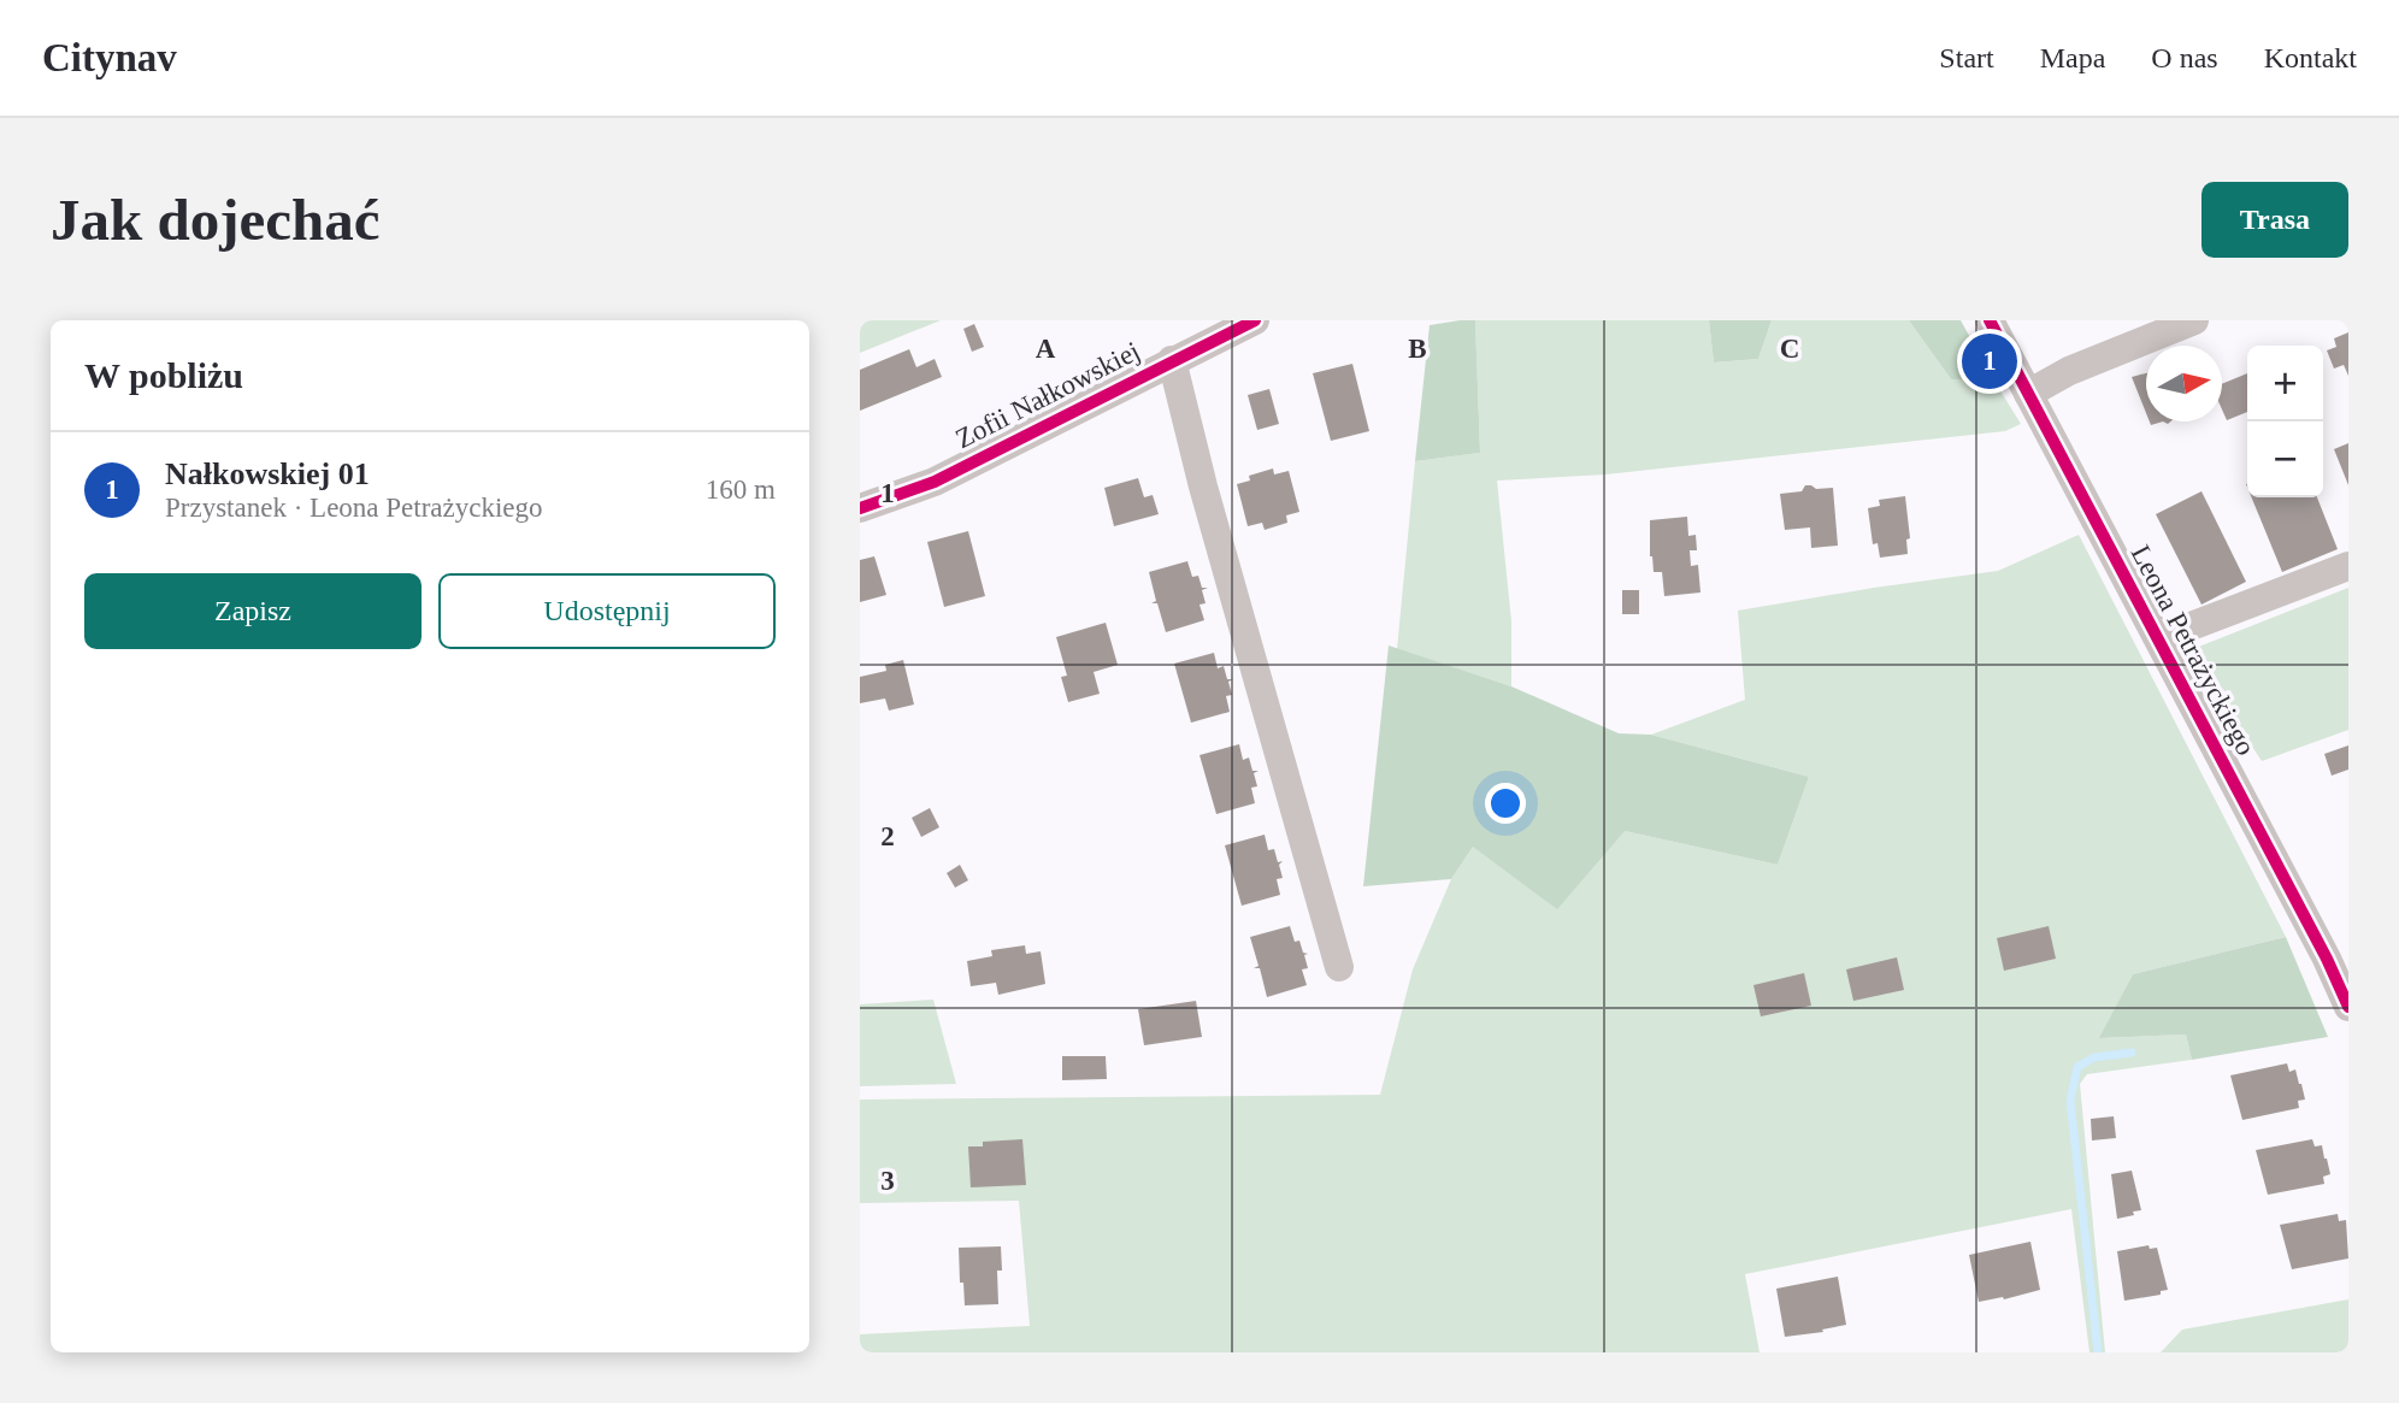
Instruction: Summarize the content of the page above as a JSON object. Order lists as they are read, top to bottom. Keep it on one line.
{"streets":{"street":["Zofii Nałkowskiej","Leona Petrażyckiego"]},"north":"right","page":{"header":"Citynav","nav":["Start","Mapa","O nas","Kontakt"],"buttons":["Trasa",["Zapisz","Udostępnij"]],"title":"Jak dojechać","heading":"W pobliżu","pins":"1","map_buttons":["+","−"],"list":[{"mark":"1","name":"Nałkowskiej 01","note":"Przystanek · Leona Petrażyckiego","value":"160 m"}]},"grid":{"columns":["A","B","C"],"rows":["1","2","3"]}}
